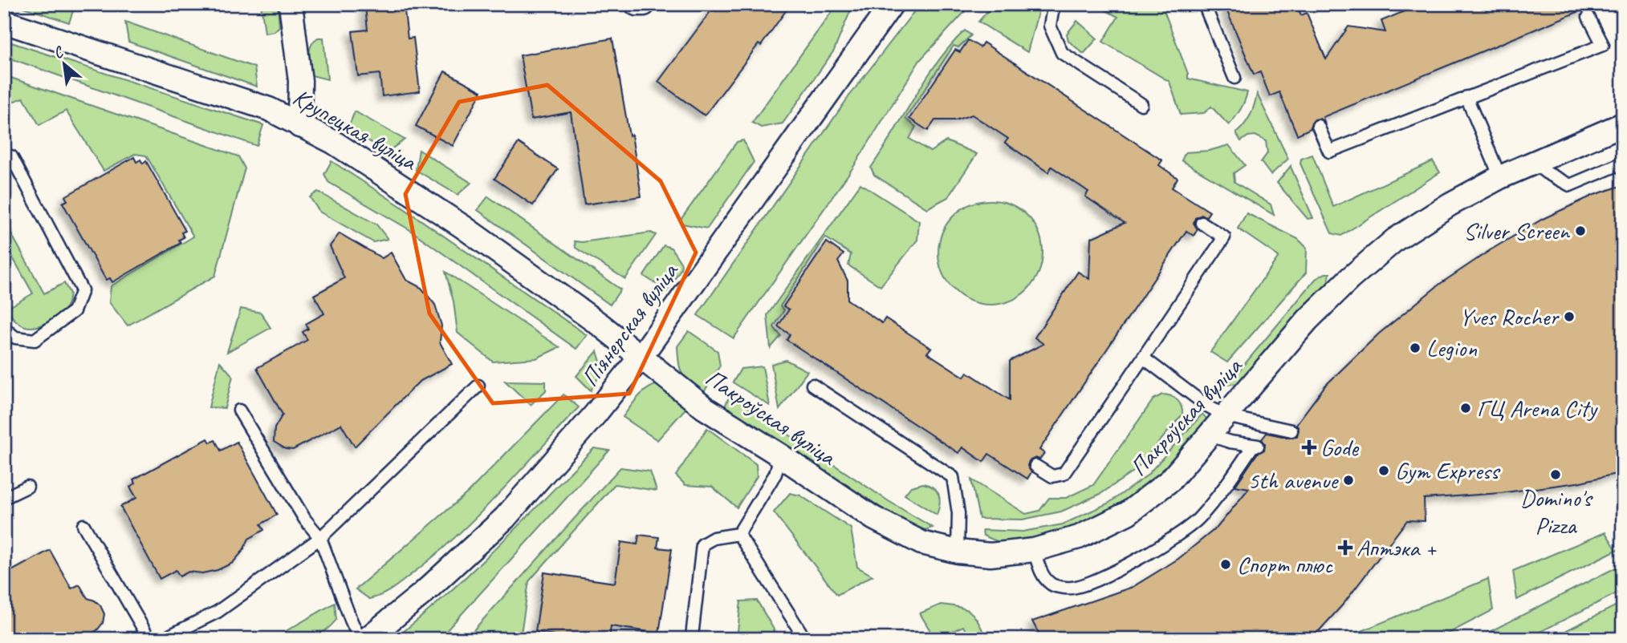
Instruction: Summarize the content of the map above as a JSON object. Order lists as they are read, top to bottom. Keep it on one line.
{"streets":{"street":["Крупецкая вуліца","Піянерская вуліца","Пакроўская вуліца"]},"crossings":[["Крупецкая вуліца","Піянерская вуліца"],["Крупецкая вуліца","Пакроўская вуліца"],["Піянерская вуліца","Пакроўская вуліца"]],"places":{"other":["Silver Screen","Yves Rocher","Legion","ГЦ Arena City","Gym Express","Domino's Pizza","5th avenue","Спорт плюс"],"health":["Gode","Аптэка +"]},"north":"top left"}
